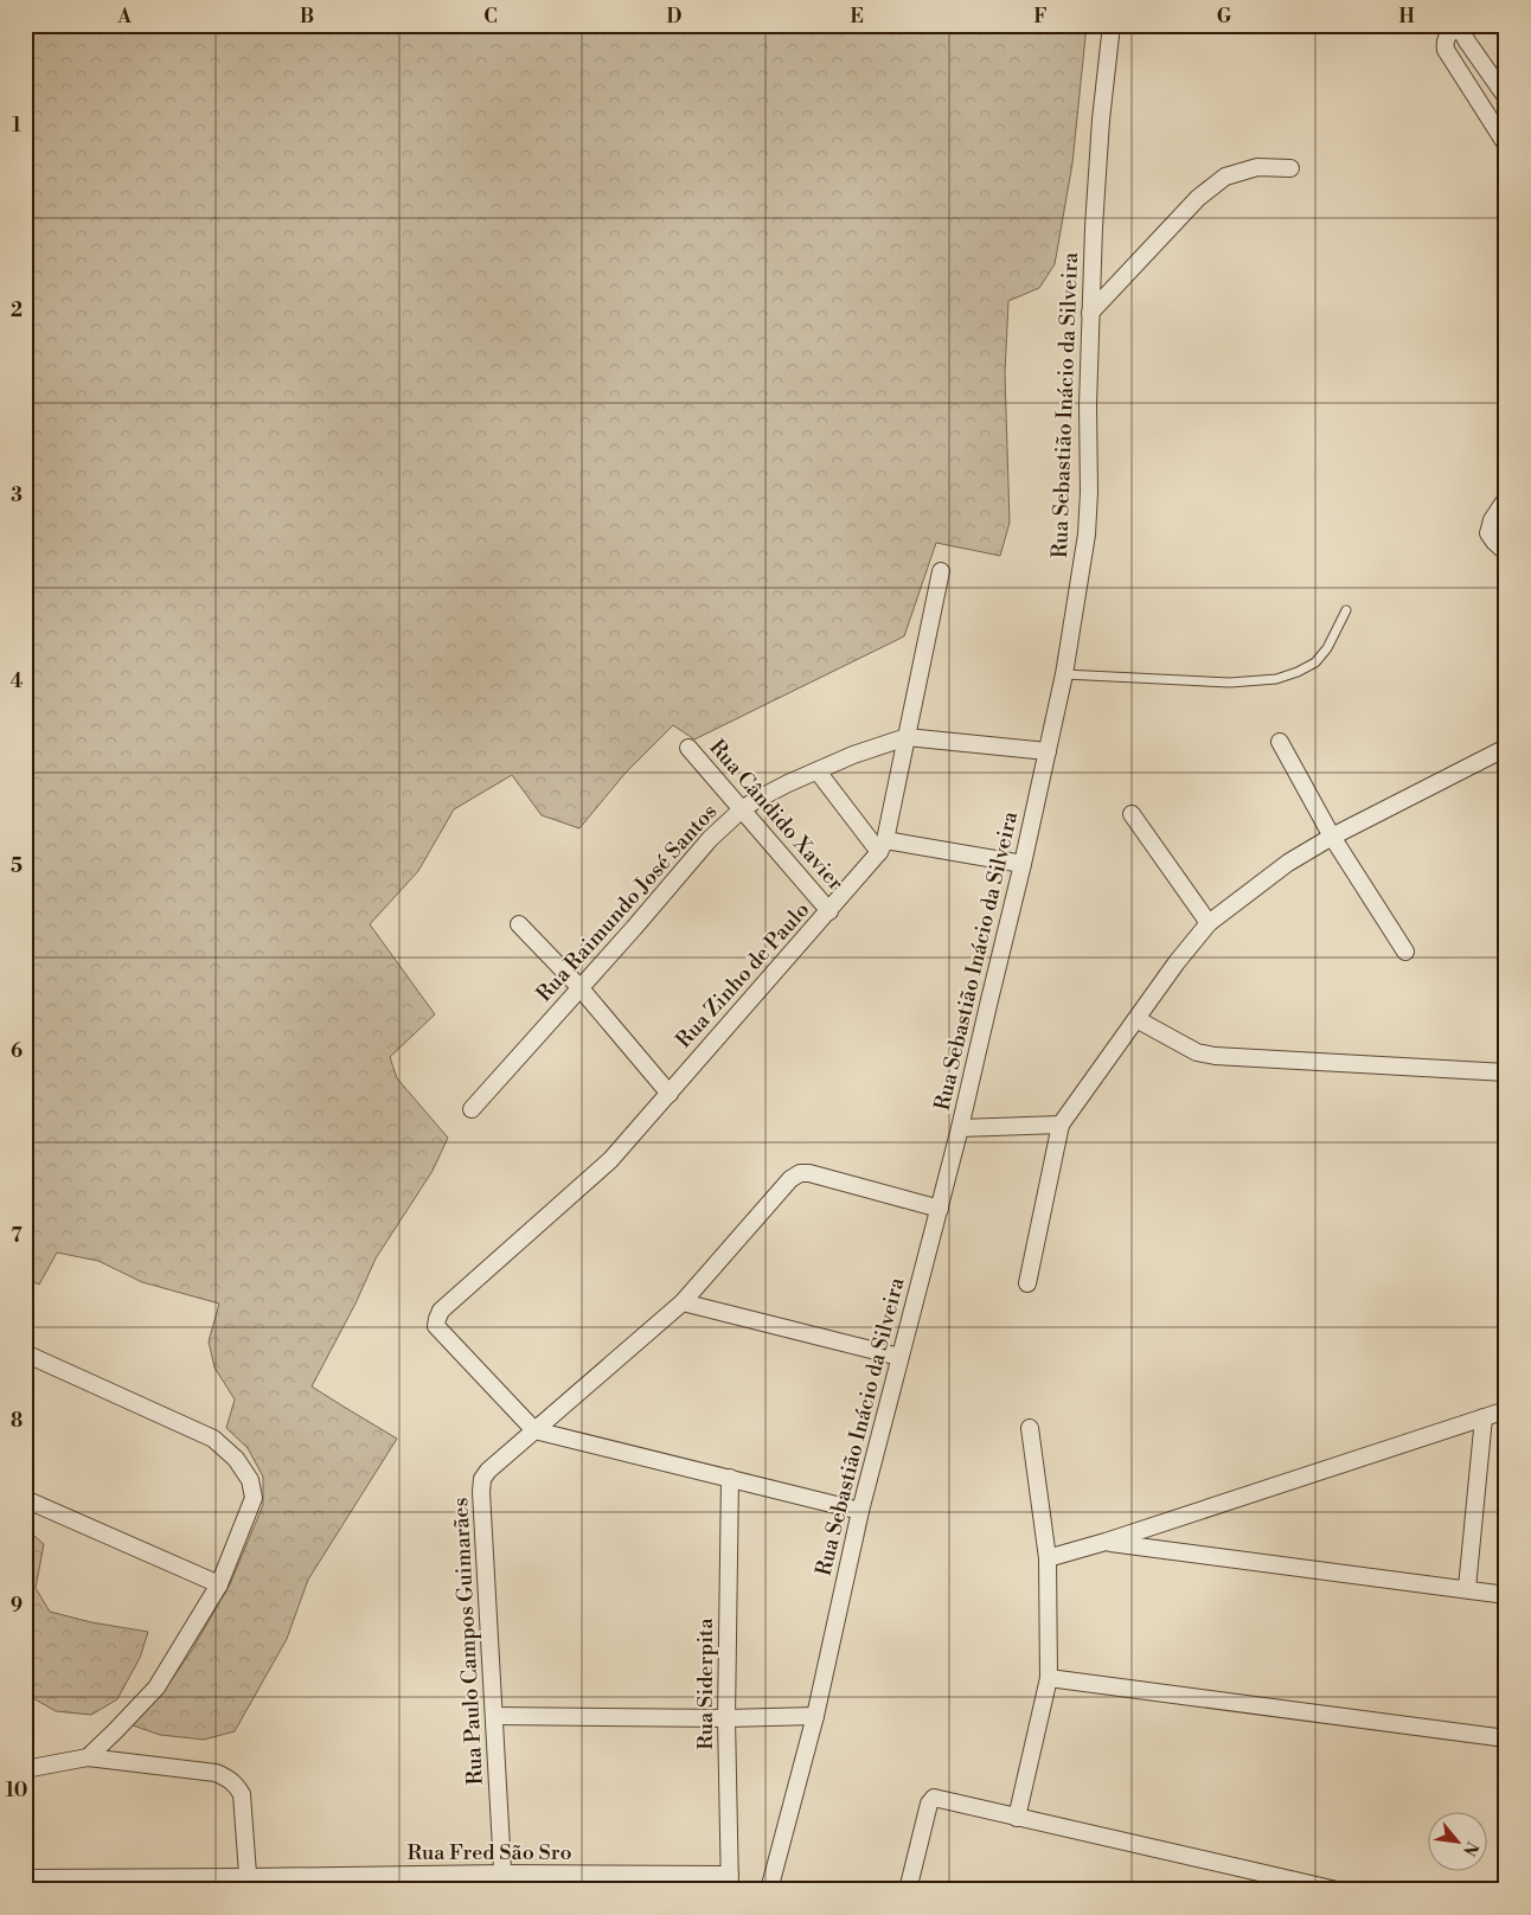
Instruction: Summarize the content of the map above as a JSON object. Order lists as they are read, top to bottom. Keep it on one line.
{"streets":{"street":["Rua Sebastião Inácio da Silveira","Rua Cândido Xavier","Rua Raimundo José Santos","Rua Zinho de Paulo","Rua Paulo Campos Guimarães","Rua Siderpita","Rua Fred São Sro"]},"crossings":[["Rua Sebastião Inácio da Silveira","Rua Raimundo José Santos"],["Rua Sebastião Inácio da Silveira","Rua Paulo Campos Guimarães"],["Rua Cândido Xavier","Rua Raimundo José Santos"],["Rua Cândido Xavier","Rua Zinho de Paulo"],["Rua Raimundo José Santos","Rua Zinho de Paulo"],["Rua Zinho de Paulo","Rua Paulo Campos Guimarães"],["Rua Paulo Campos Guimarães","Rua Fred São Sro"],["Rua Siderpita","Rua Fred São Sro"]],"north":"bottom right","grid":{"columns":["A","B","C","D","E","F","G","H"],"rows":["1","2","3","4","5","6","7","8","9","10"]}}
